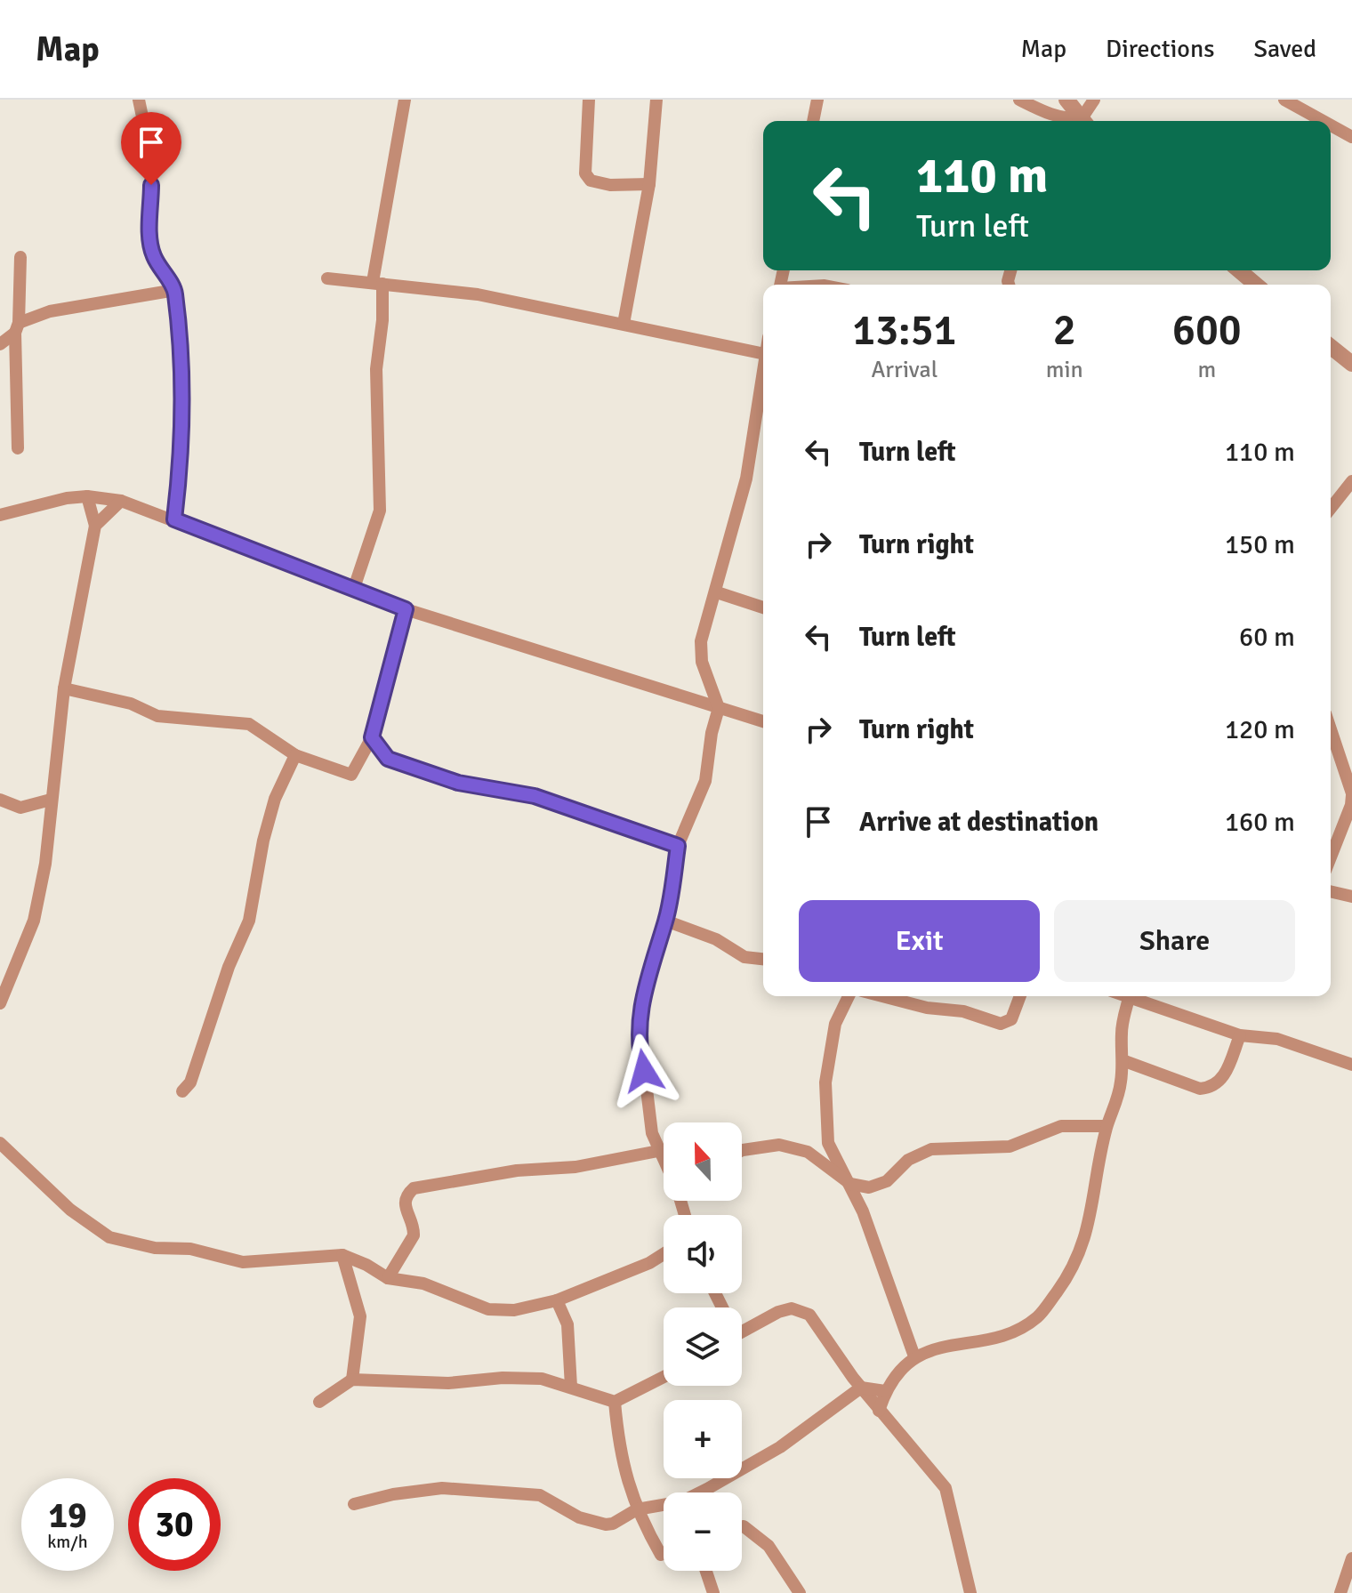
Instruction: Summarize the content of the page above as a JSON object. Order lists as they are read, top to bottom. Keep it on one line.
{"north":"top","page":{"header":"Map","nav":["Map","Directions","Saved"],"turn":["110 m","Turn left"],"eta":["13:51","Arrival","2","min","600","m"],"list":[{"name":"Turn left","value":"110 m"},{"name":"Turn right","value":"150 m"},{"name":"Turn left","value":"60 m"},{"name":"Turn right","value":"120 m"},{"name":"Arrive at destination","value":"160 m"}],"buttons":["Exit","Share"],"map_buttons":["+","−"],"speed":"19 km/h","limit":"30"}}
